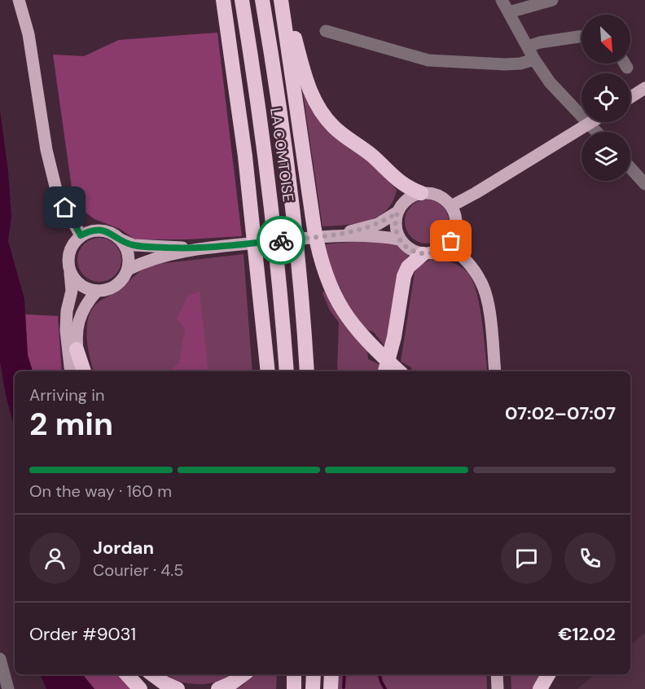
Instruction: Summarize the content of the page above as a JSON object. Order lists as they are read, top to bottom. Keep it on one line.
{"streets":{"highway":["LA COMTOISE"]},"north":"bottom right","page":{"heading":["2 min","Arriving in","07:02–07:07"],"panel":["Jordan","Courier · 4.5","Order #9031","€12.02"],"bar":"On the way · 160 m"}}
